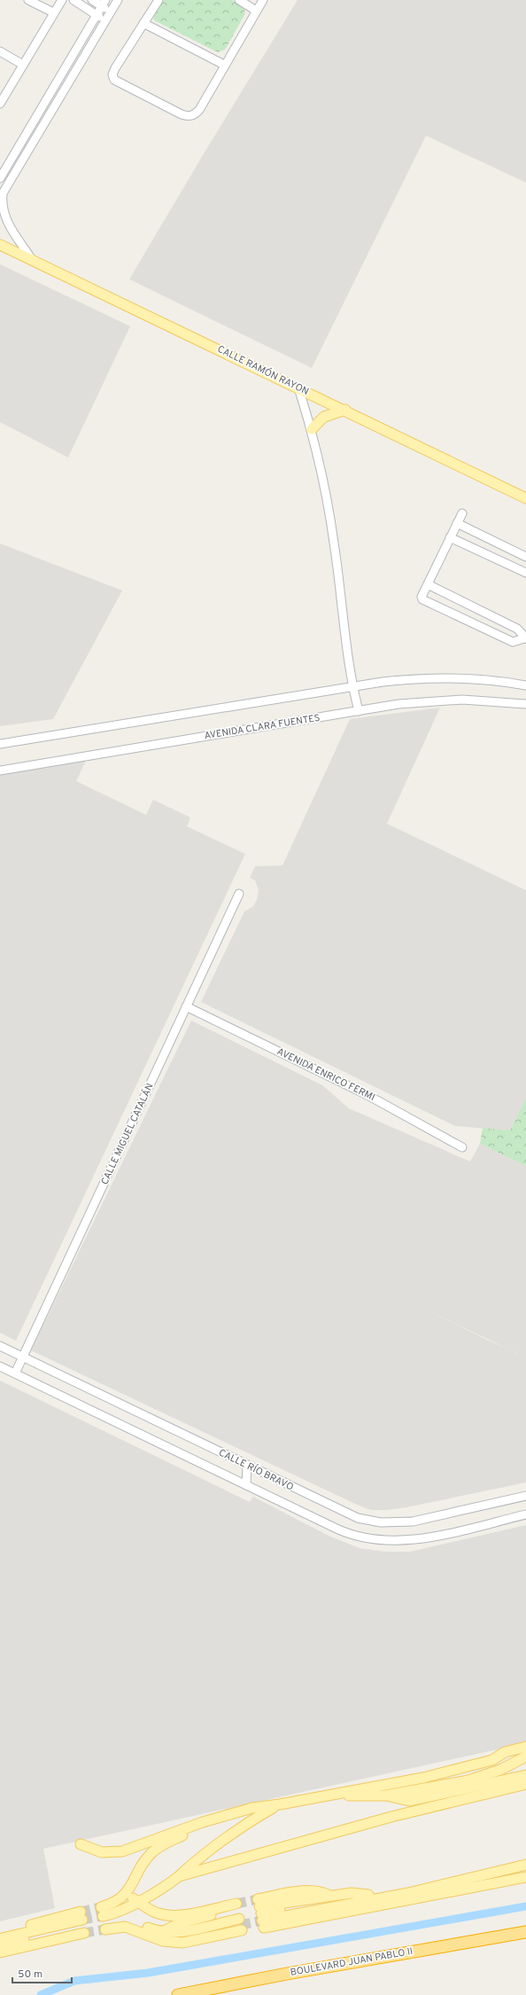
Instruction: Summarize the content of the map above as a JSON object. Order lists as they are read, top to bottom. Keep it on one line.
{"streets":{"highway":["BOULEVARD JUAN PABLO II"],"main road":["CALLE RAMÓN RAYON"],"street":["AVENIDA CLARA FUENTES","AVENIDA ENRICO FERMI","CALLE MIGUEL CATALÁN","CALLE RÍO BRAVO"]},"crossings":[["AVENIDA ENRICO FERMI","CALLE MIGUEL CATALÁN"],["CALLE MIGUEL CATALÁN","CALLE RÍO BRAVO"]],"scale_bar":"50 m"}
